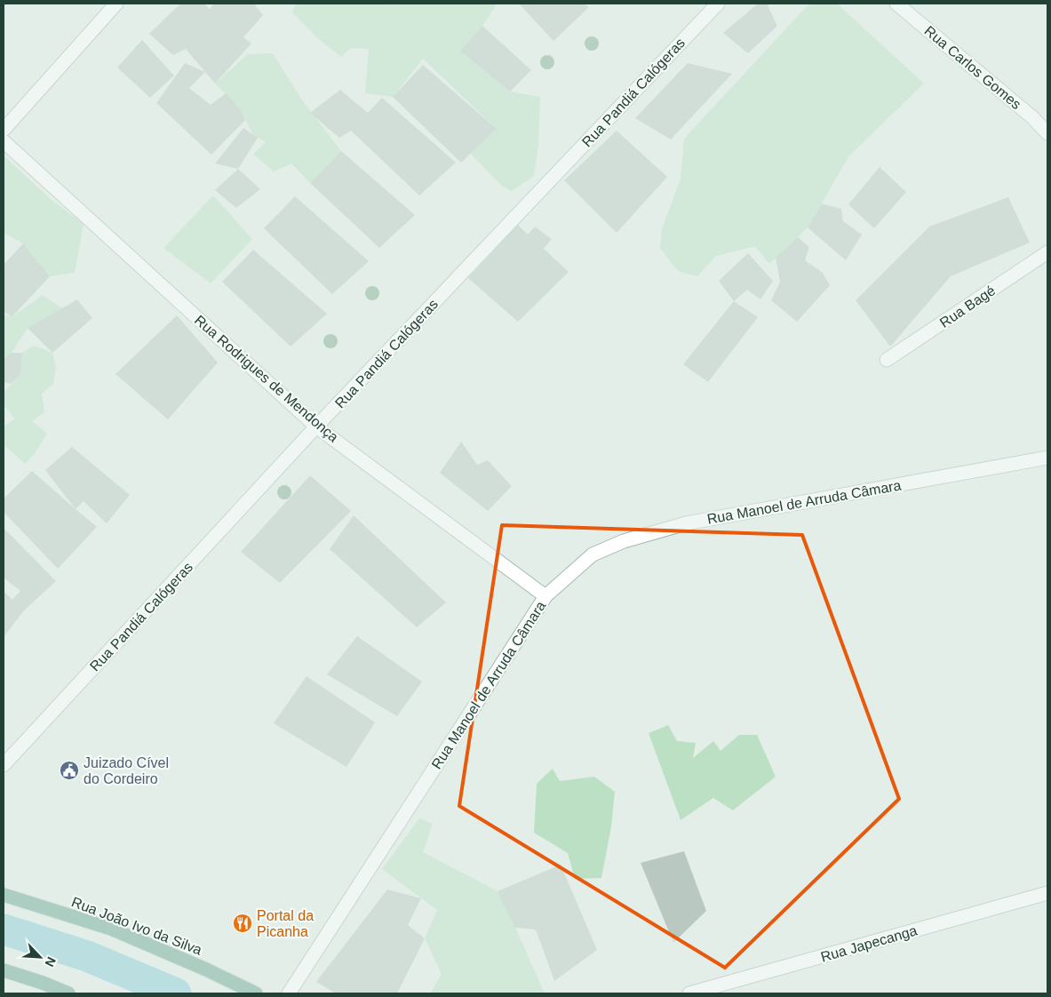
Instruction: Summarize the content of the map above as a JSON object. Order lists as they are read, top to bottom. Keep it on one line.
{"streets":{"main road":["Rua João Ivo da Silva"],"street":["Rua Carlos Gomes","Rua Pandiá Calógeras","Rua Bagé","Rua Rodrigues de Mendonça","Rua Manoel de Arruda Câmara","Rua Japecanga"]},"crossings":[["Rua Pandiá Calógeras","Rua Rodrigues de Mendonça"],["Rua Rodrigues de Mendonça","Rua Manoel de Arruda Câmara"]],"places":{"public building":["Juizado Cível do Cordeiro"],"restaurant":["Portal da Picanha"]},"north":"bottom right"}
